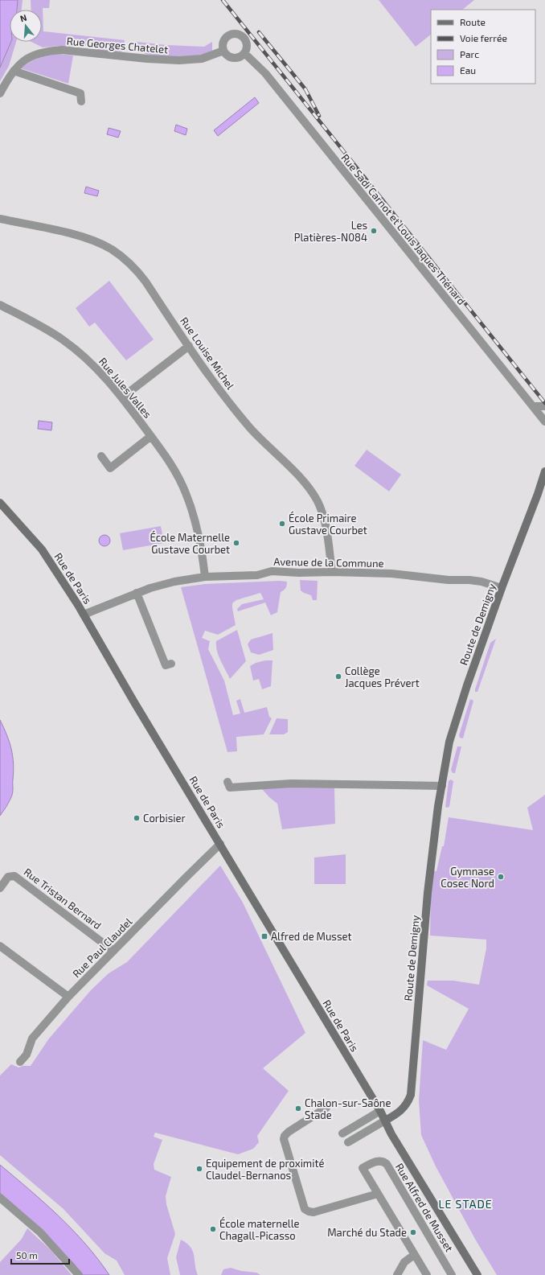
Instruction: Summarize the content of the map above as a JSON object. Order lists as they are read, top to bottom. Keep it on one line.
{"streets":{"main road":["Rue de Paris","Route de Demigny"],"street":["Rue Georges Chatelet","Rue Sadi Carnot et Louis Jaques Thénard","Rue Louise Michel","Rue Jules Valles","Avenue de la Commune","Rue Tristan Bernard","Rue Paul Claudel","Rue Alfred de Musset"]},"crossings":[["Rue Georges Chatelet","Rue Sadi Carnot et Louis Jaques Thénard"],["Rue Louise Michel","Avenue de la Commune"],["Rue Jules Valles","Avenue de la Commune"],["Avenue de la Commune","Rue de Paris"],["Avenue de la Commune","Route de Demigny"],["Rue de Paris","Route de Demigny"],["Rue de Paris","Rue Paul Claudel"],["Rue Tristan Bernard","Rue Paul Claudel"]],"districts":["LE STADE"],"places":{"other":["Les Platières-N084","École Primaire Gustave Courbet","École Maternelle Gustave Courbet","Collège Jacques Prévert","Corbisier","Gymnase Cosec Nord","Chalon-sur-Saône Stade","Equipement de proximité Claudel-Bernanos","École maternelle Chagall-Picasso","Marché du Stade"],"transit":["Alfred de Musset"]},"legend":["Route","Voie ferrée","Parc","Eau"],"scale_bar":"50 m","north":"top"}
